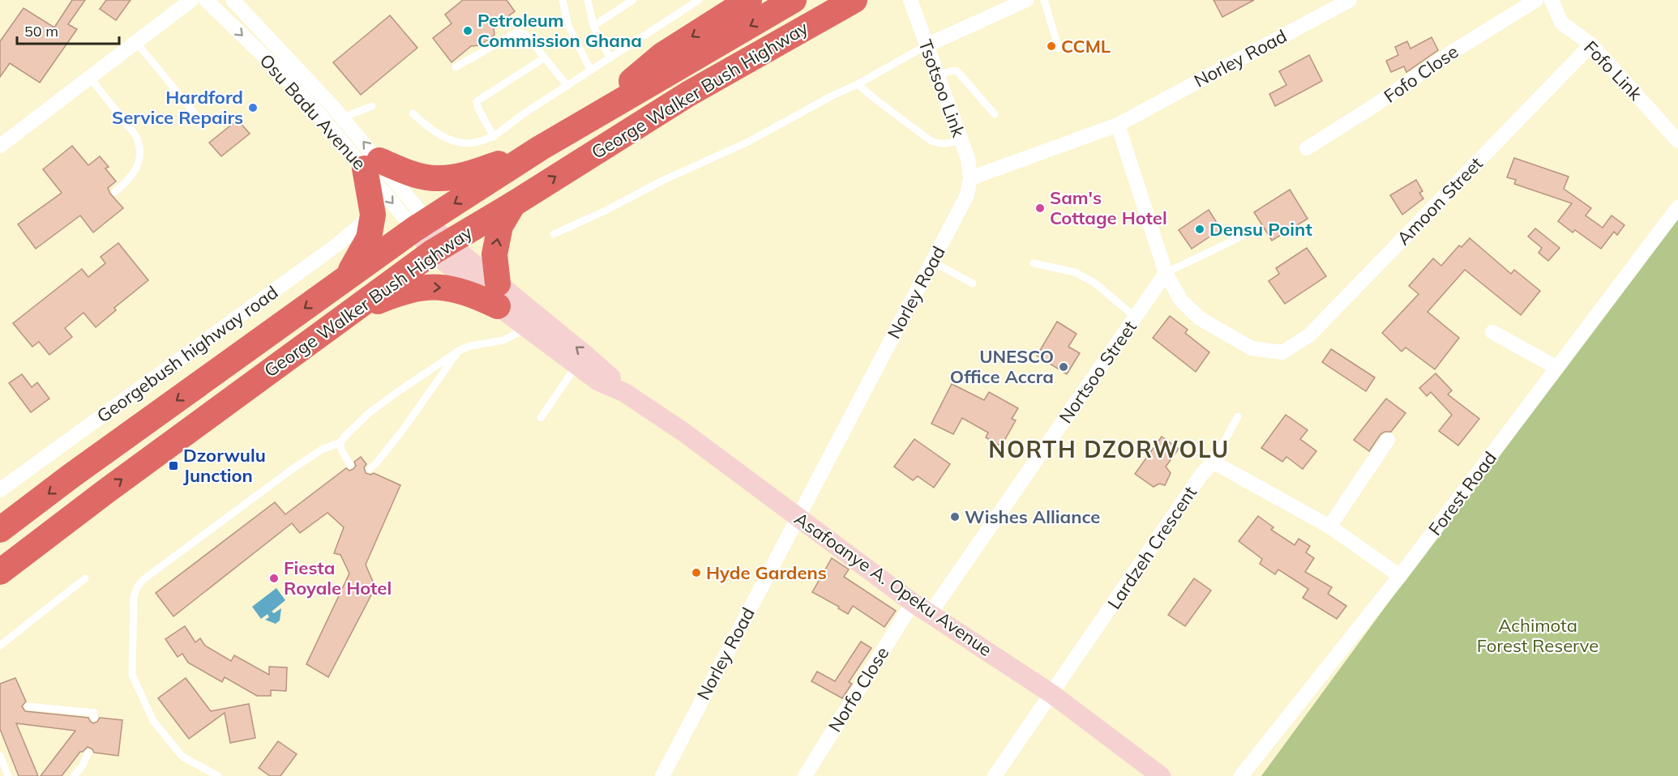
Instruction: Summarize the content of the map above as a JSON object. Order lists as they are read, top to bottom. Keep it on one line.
{"streets":{"highway":["George Walker Bush Highway"],"main road":["Asafoanye A. Opeku Avenue"],"street":["Norley Road","Fofo Link","Fofo Close","Tsotsoo Link","Osu Badu Avenue","Amoon Street","Georgebush highway road","Nortsoo Street","Forest Road","Lardzeh Crescent","Norfo Close"]},"crossings":[["Norley Road","Tsotsoo Link"],["Norley Road","Asafoanye A. Opeku Avenue"],["Fofo Link","Amoon Street"],["George Walker Bush Highway","Osu Badu Avenue"],["George Walker Bush Highway","Asafoanye A. Opeku Avenue"],["Osu Badu Avenue","Asafoanye A. Opeku Avenue"],["Amoon Street","Nortsoo Street"],["Nortsoo Street","Asafoanye A. Opeku Avenue"],["Lardzeh Crescent","Asafoanye A. Opeku Avenue"],["Asafoanye A. Opeku Avenue","Norfo Close"]],"districts":["NORTH DZORWOLU"],"parks":["Achimota Forest Reserve"],"places":{"other":["Petroleum Commission Ghana","CCML","Hardford Service Repairs","Sam's Cottage Hotel","Densu Point","UNESCO Office Accra","Wishes Alliance","Hyde Gardens","Fiesta Royale Hotel"],"transit":["Dzorwulu Junction"]},"scale_bar":"50 m"}
